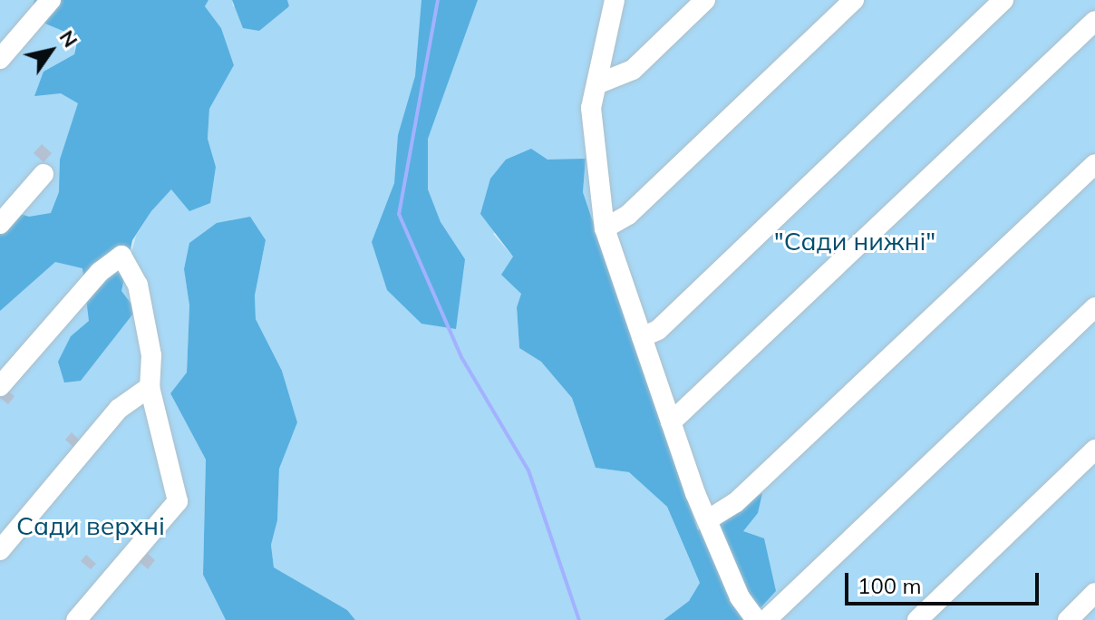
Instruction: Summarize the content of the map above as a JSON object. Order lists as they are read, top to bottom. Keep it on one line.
{"parks":["\"Сади нижні\"","Сади верхні"],"scale_bar":"100 m","north":"top right"}
